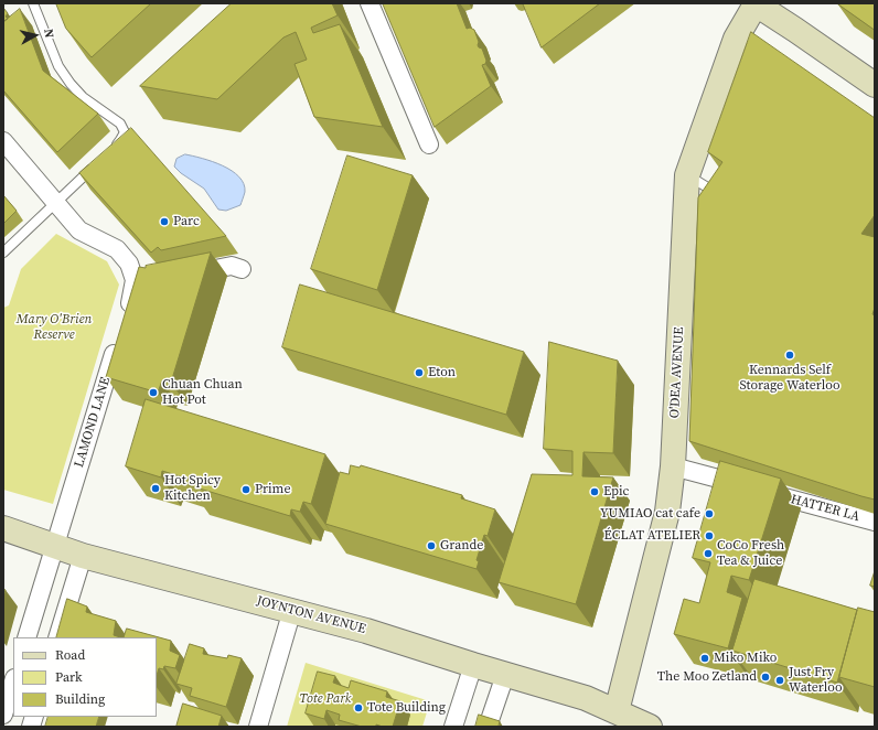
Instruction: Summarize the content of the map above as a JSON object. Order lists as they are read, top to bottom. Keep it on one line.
{"streets":{"street":["O'DEA AVENUE","LAMOND LANE","HATTER LA","JOYNTON AVENUE"]},"crossings":[["O'DEA AVENUE","HATTER LA"],["O'DEA AVENUE","JOYNTON AVENUE"],["LAMOND LANE","JOYNTON AVENUE"]],"parks":["Mary O'Brien Reserve","Tote Park"],"places":["Parc","Kennards Self Storage Waterloo","Eton","Chuan Chuan Hot Pot","Hot Spicy Kitchen","Prime","Epic","YUMIAO cat cafe","ÉCLAT ATELIER","Grande","CoCo Fresh Tea & Juice","Miko Miko","The Moo Zetland","Just Fry Waterloo","Tote Building"],"legend":["Road","Park","Building"],"north":"right"}
